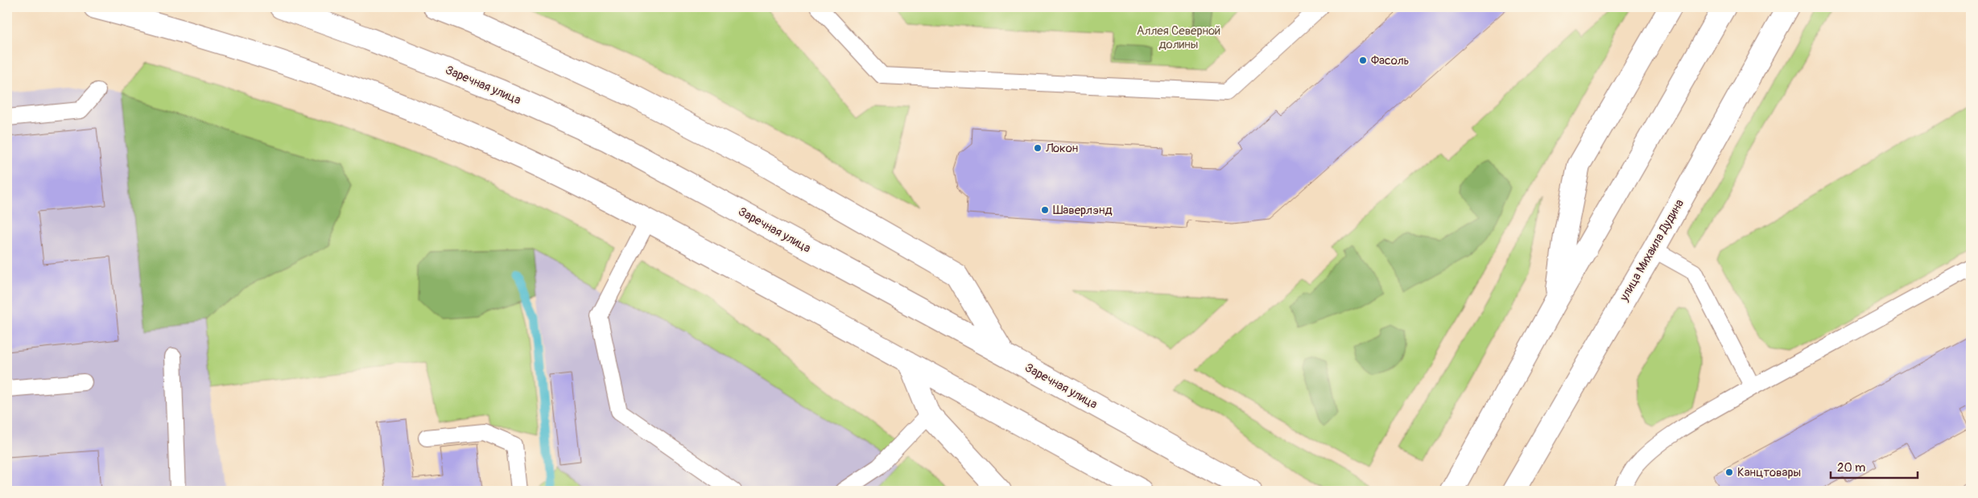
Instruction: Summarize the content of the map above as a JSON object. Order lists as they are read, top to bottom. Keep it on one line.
{"streets":{"street":["Заречная улица","улица Михаила Дудина"]},"parks":["Аллея Северной долины"],"places":["Фасоль","Локон","Шаверлэнд","Канцтовары"],"scale_bar":"20 m"}
